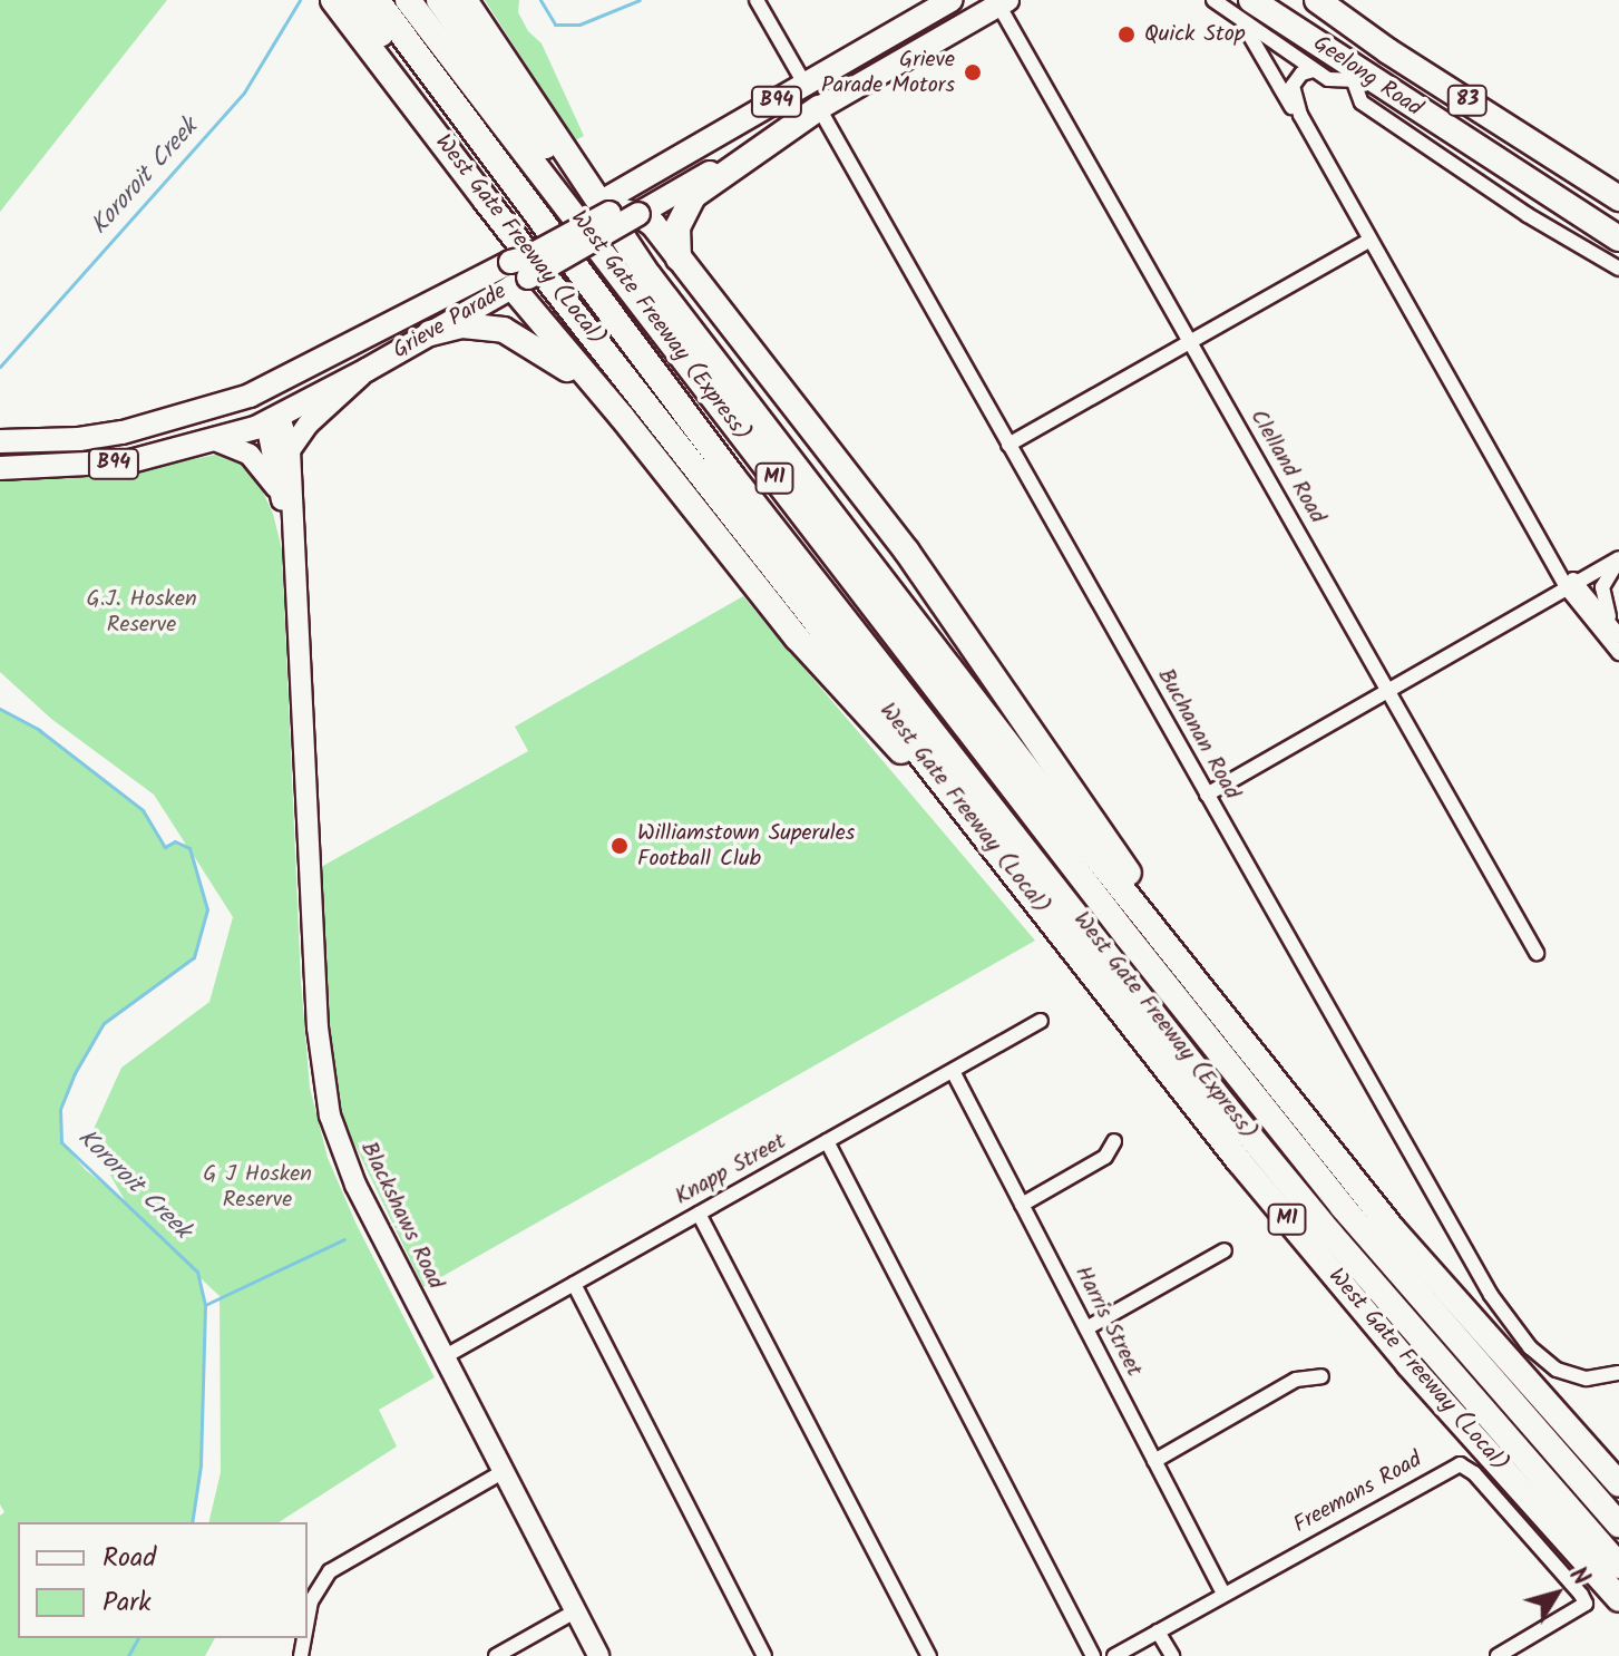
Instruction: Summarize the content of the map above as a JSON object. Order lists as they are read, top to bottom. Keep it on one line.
{"streets":{"highway":["Geelong Road","83","West Gate Freeway (Local)","West Gate Freeway (Express)","M1"],"main road":["B94","Grieve Parade","Blackshaws Road"],"street":["Clelland Road","Buchanan Road","Knapp Street","Harris Street","Freemans Road"]},"crossings":[["Grieve Parade","Clelland Road"],["Grieve Parade","Buchanan Road"],["Grieve Parade","Blackshaws Road"],["Knapp Street","Blackshaws Road"],["Knapp Street","Harris Street"],["Harris Street","Freemans Road"]],"water":["Kororoit Creek"],"parks":["G.J. Hosken Reserve","G J Hosken Reserve"],"places":["Quick Stop","Grieve Parade Motors","Williamstown Superules Football Club"],"legend":["Road","Park"],"north":"top right"}
